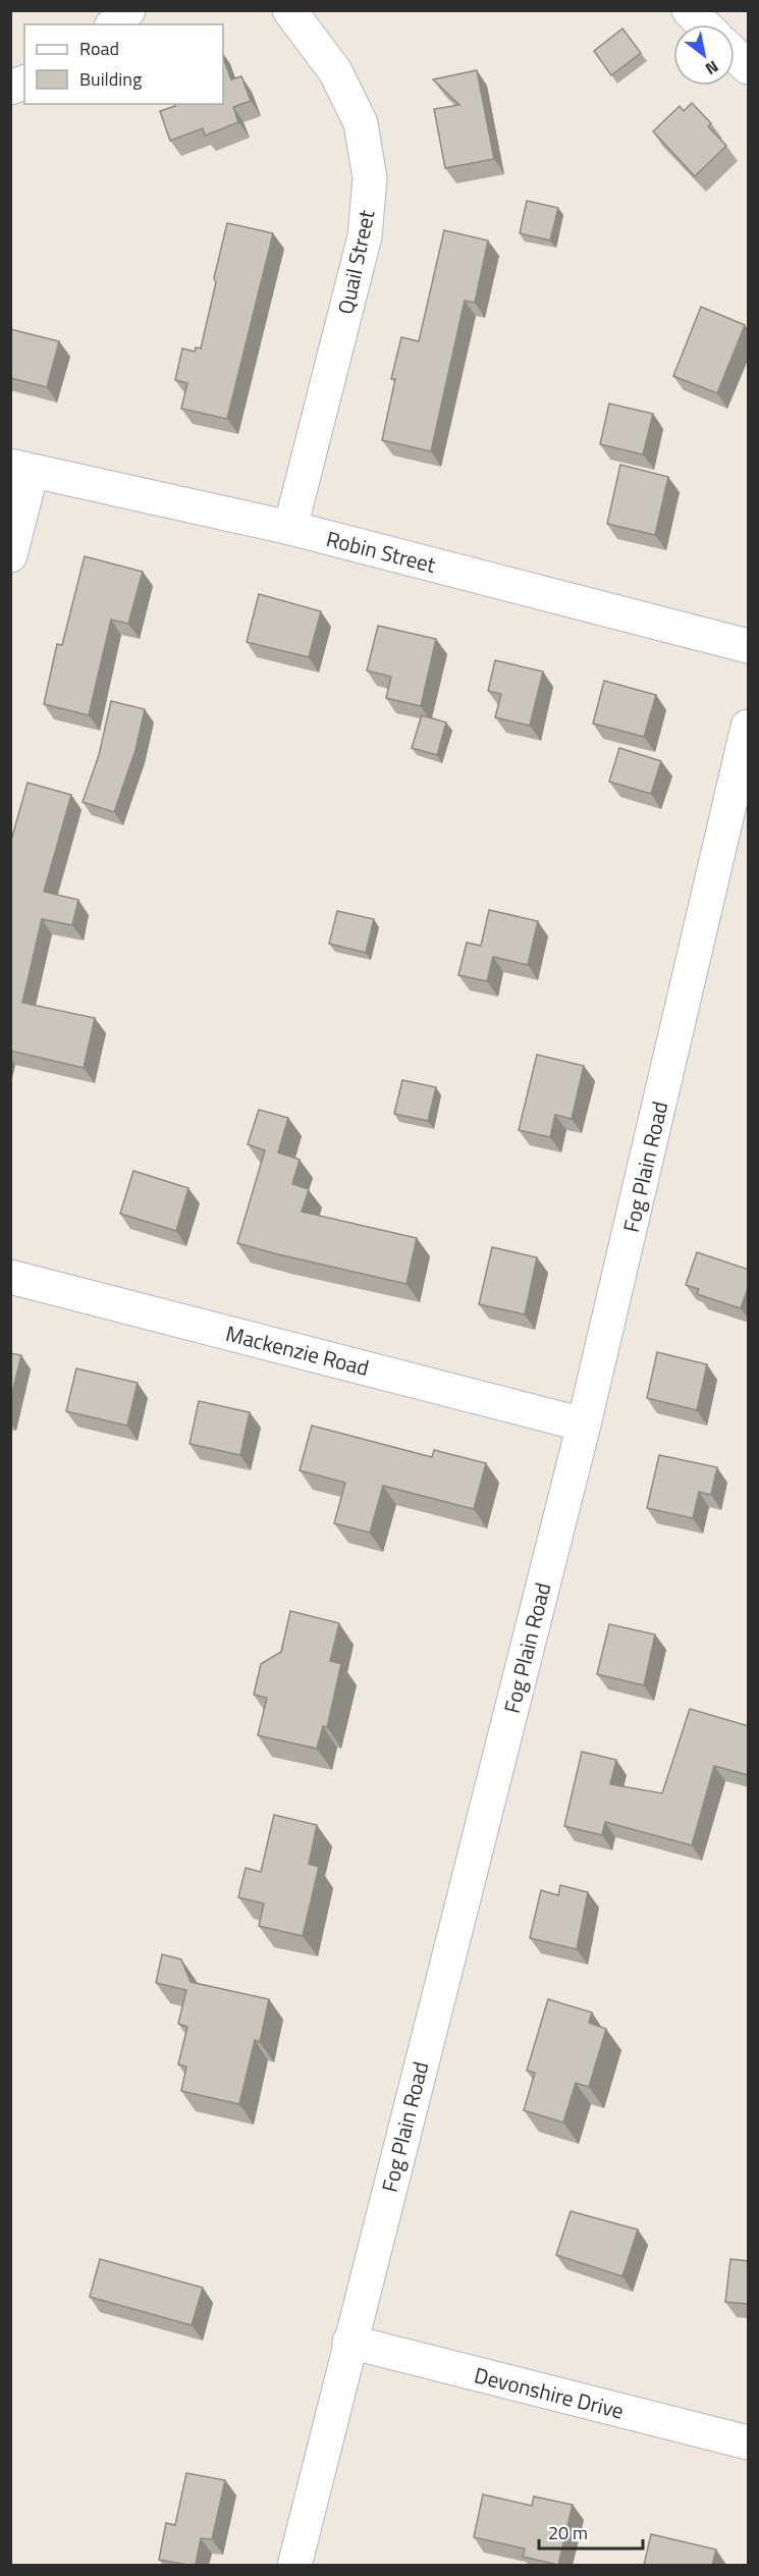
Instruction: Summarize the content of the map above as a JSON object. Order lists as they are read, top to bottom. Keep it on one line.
{"streets":{"street":["Quail Street","Robin Street","Fog Plain Road","Mackenzie Road","Devonshire Drive"]},"crossings":[["Quail Street","Robin Street"],["Fog Plain Road","Mackenzie Road"],["Fog Plain Road","Devonshire Drive"]],"legend":["Road","Building"],"scale_bar":"20 m","north":"bottom right"}
